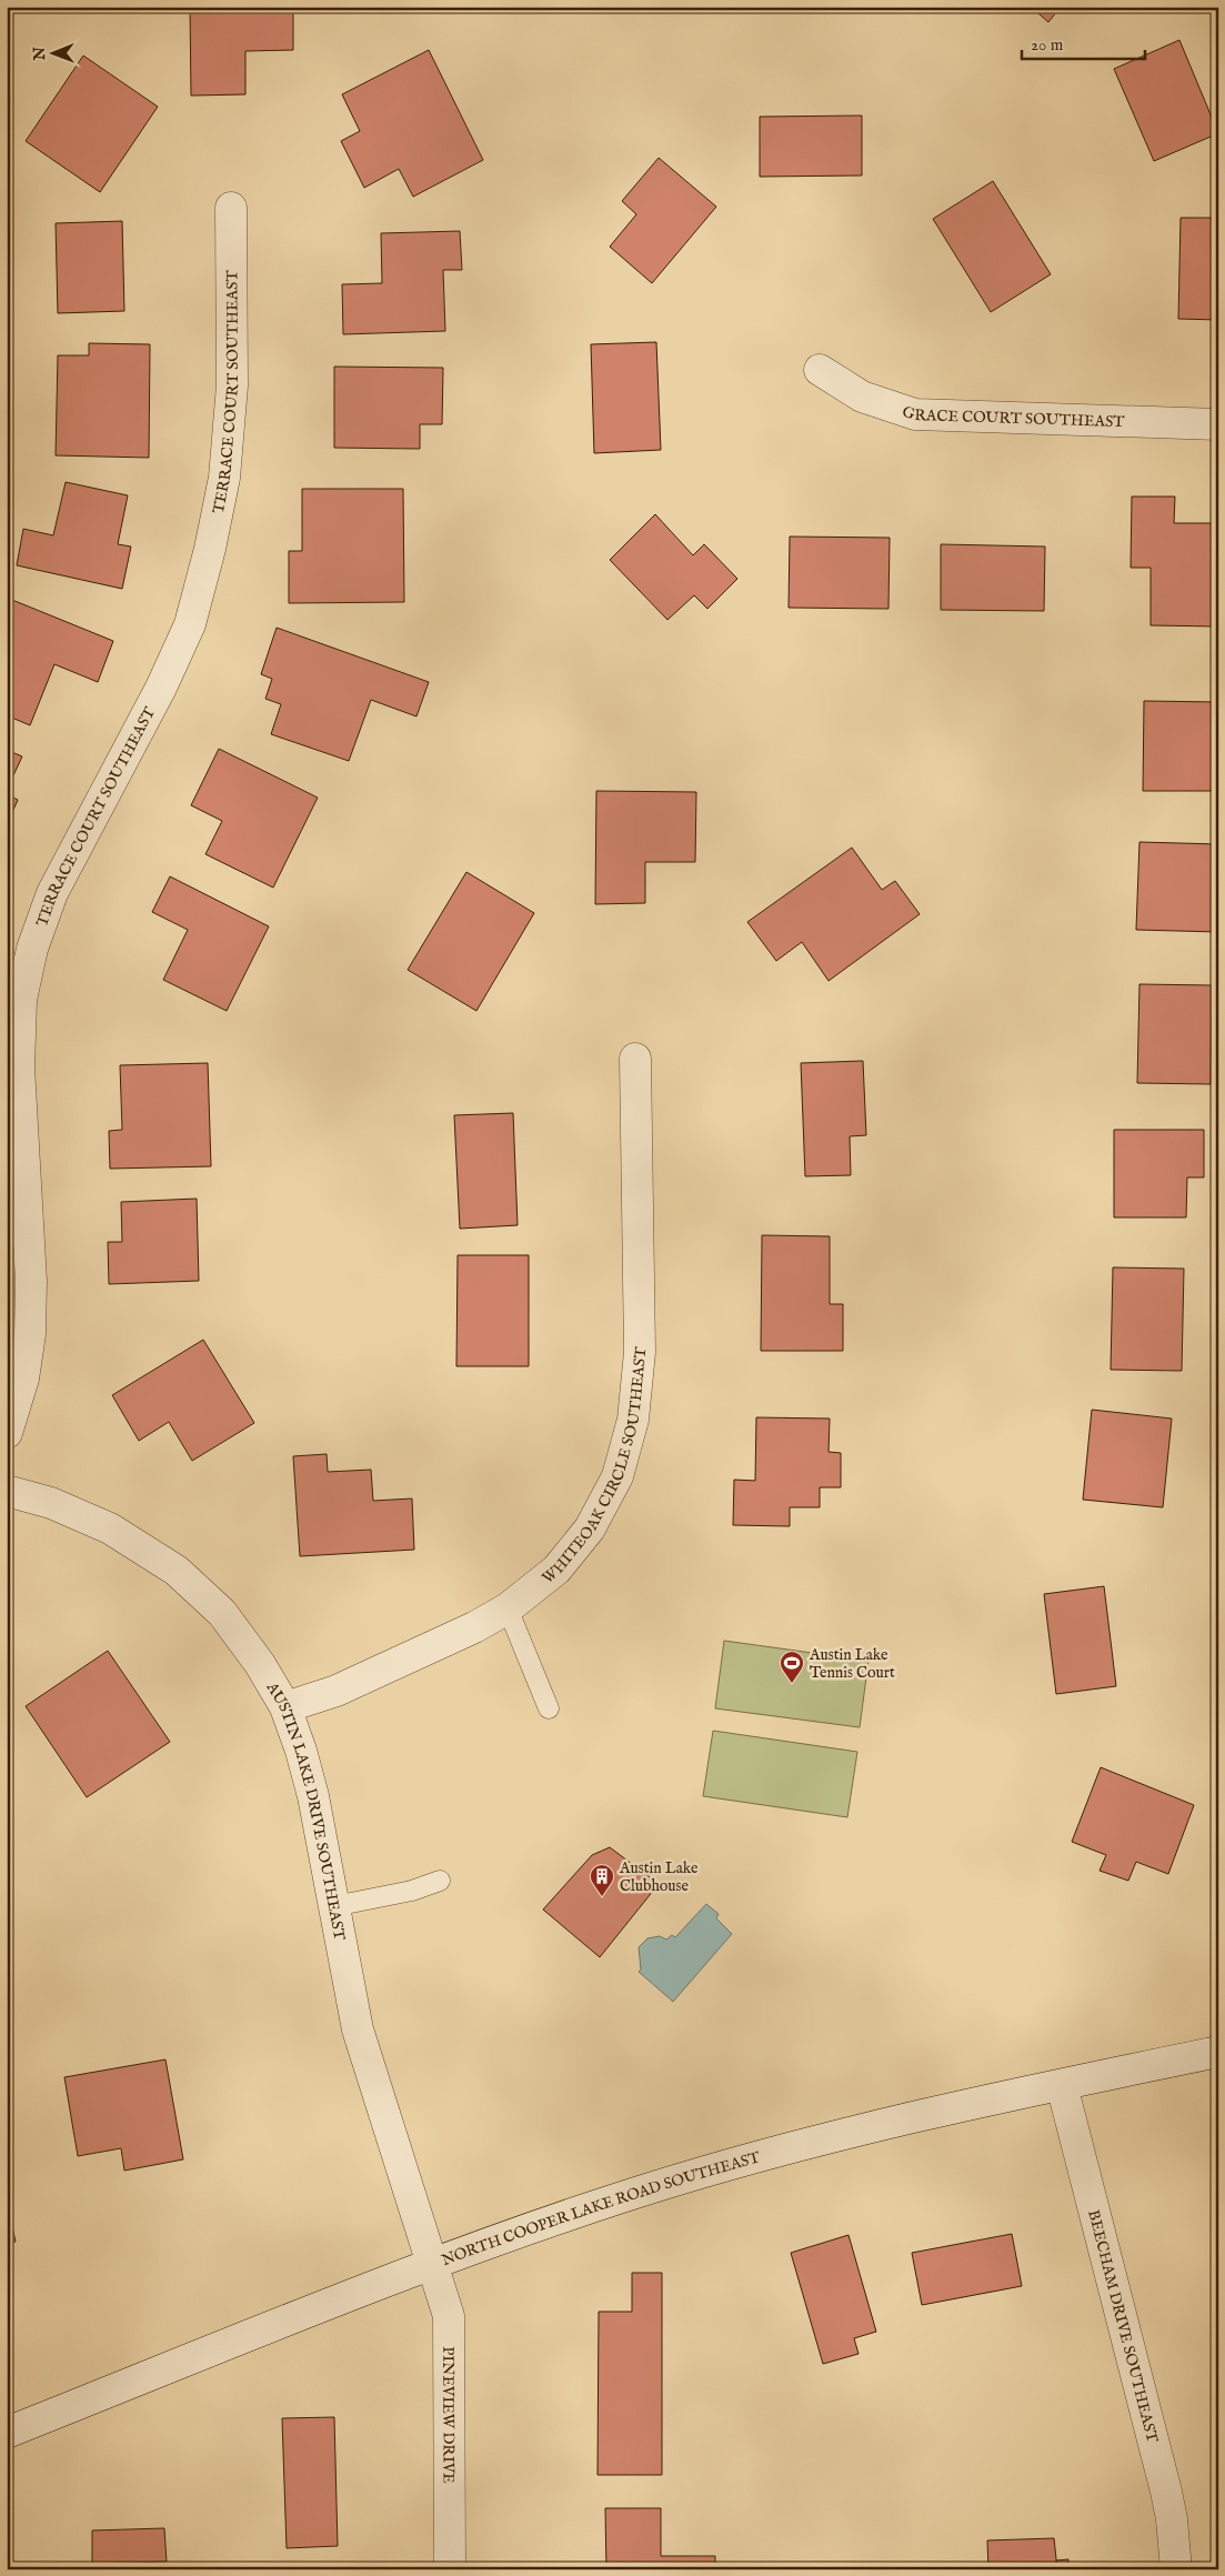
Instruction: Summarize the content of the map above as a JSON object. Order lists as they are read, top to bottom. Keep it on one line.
{"streets":{"street":["TERRACE COURT SOUTHEAST","GRACE COURT SOUTHEAST","WHITEOAK CIRCLE SOUTHEAST","AUSTIN LAKE DRIVE SOUTHEAST","NORTH COOPER LAKE ROAD SOUTHEAST","BEECHAM DRIVE SOUTHEAST","PINEVIEW DRIVE"]},"crossings":[["WHITEOAK CIRCLE SOUTHEAST","AUSTIN LAKE DRIVE SOUTHEAST"],["AUSTIN LAKE DRIVE SOUTHEAST","NORTH COOPER LAKE ROAD SOUTHEAST"],["AUSTIN LAKE DRIVE SOUTHEAST","PINEVIEW DRIVE"],["NORTH COOPER LAKE ROAD SOUTHEAST","BEECHAM DRIVE SOUTHEAST"],["NORTH COOPER LAKE ROAD SOUTHEAST","PINEVIEW DRIVE"]],"places":{"sports":["Austin Lake Tennis Court"],"building":["Austin Lake Clubhouse"]},"scale_bar":"20 m","north":"left"}
